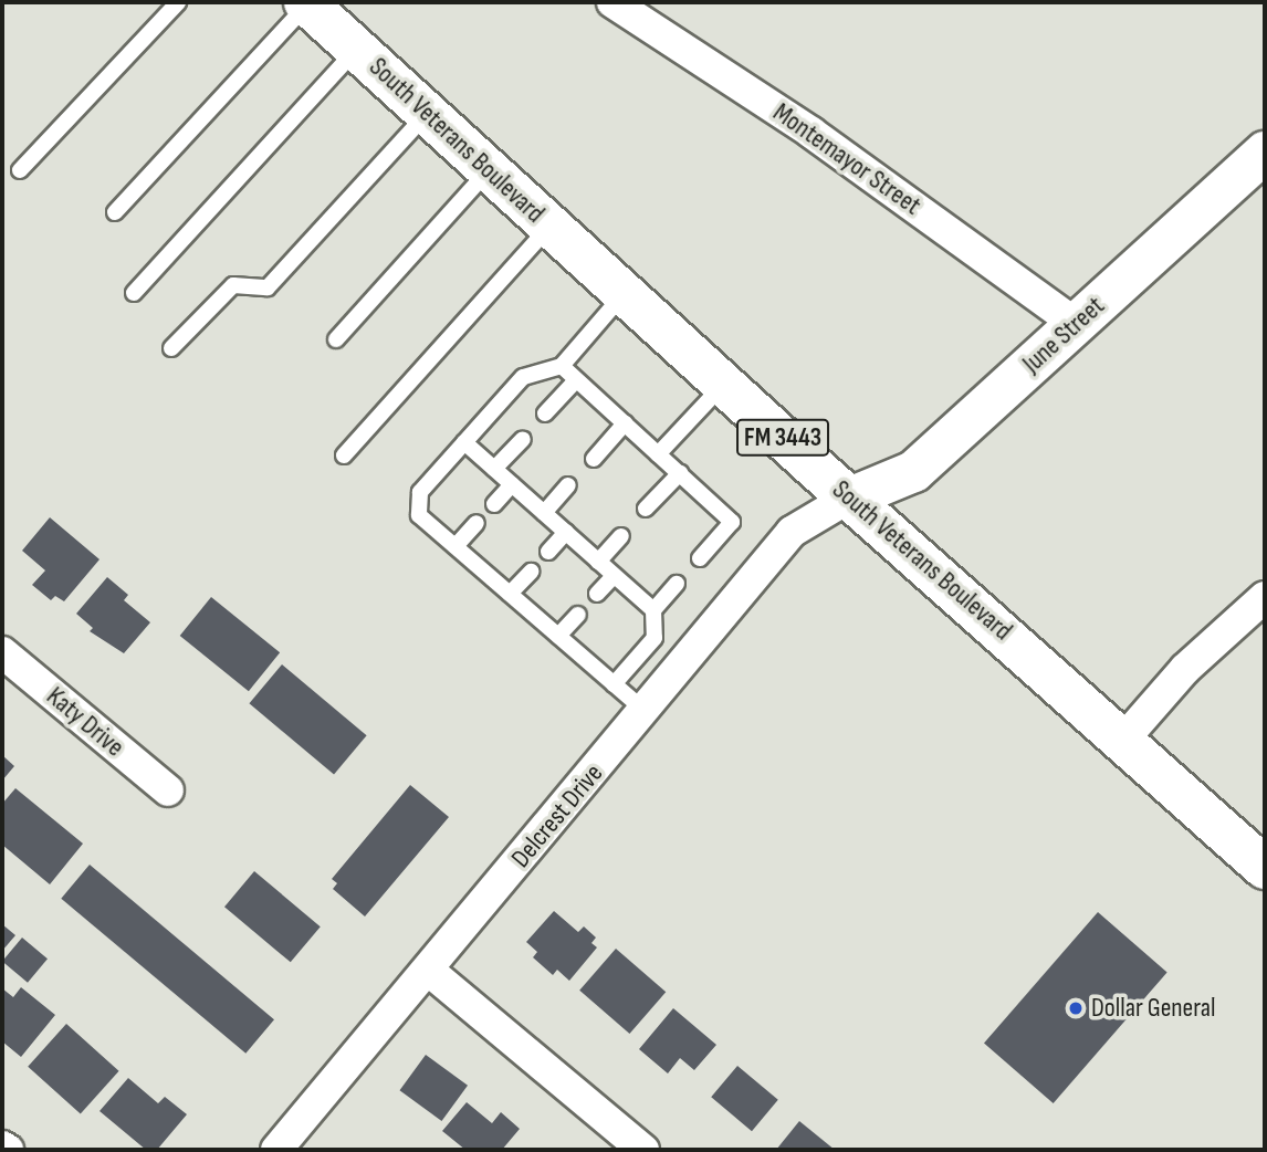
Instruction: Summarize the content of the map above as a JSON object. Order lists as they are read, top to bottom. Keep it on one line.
{"streets":{"main road":["South Veterans Boulevard","FM 3443"],"street":["Montemayor Street","June Street","Katy Drive","Delcrest Drive"]},"crossings":[["South Veterans Boulevard","June Street"],["South Veterans Boulevard","Delcrest Drive"],["Montemayor Street","June Street"],["June Street","Delcrest Drive"]],"places":["Dollar General"]}
